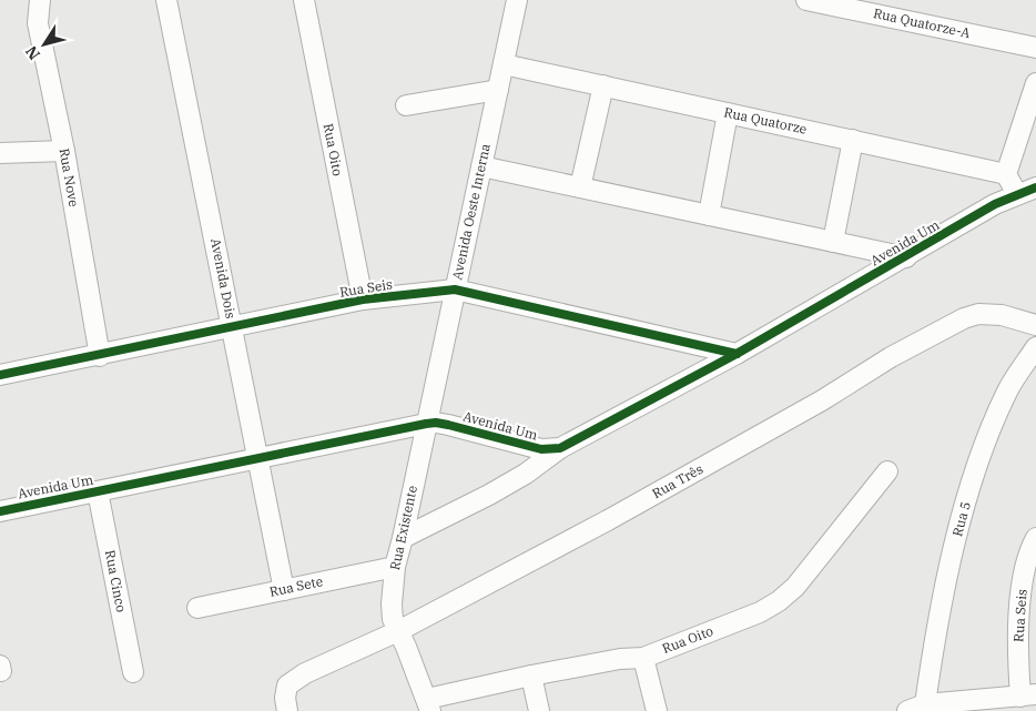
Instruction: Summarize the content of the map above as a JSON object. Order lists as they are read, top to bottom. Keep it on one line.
{"streets":{"street":["Rua Quatorze-A","Rua Quatorze","Rua Oito","Rua Nove","Avenida Oeste Interna","Avenida Um","Avenida Dois","Rua Seis","Rua Três","Rua 5","Rua Existente","Rua Cinco","Rua Sete"]},"crossings":[["Rua Quatorze","Avenida Oeste Interna"],["Rua Oito","Rua Seis"],["Rua Oito","Rua Existente"],["Rua Nove","Rua Seis"],["Avenida Oeste Interna","Avenida Um"],["Avenida Oeste Interna","Rua Seis"],["Avenida Oeste Interna","Rua Existente"],["Avenida Um","Avenida Dois"],["Avenida Um","Rua Seis"],["Avenida Um","Rua Existente"],["Avenida Um","Rua Cinco"],["Avenida Dois","Rua Seis"],["Avenida Dois","Rua Sete"],["Rua Seis","Rua 5"],["Rua Três","Rua Existente"],["Rua Existente","Rua Sete"]],"north":"bottom left"}
